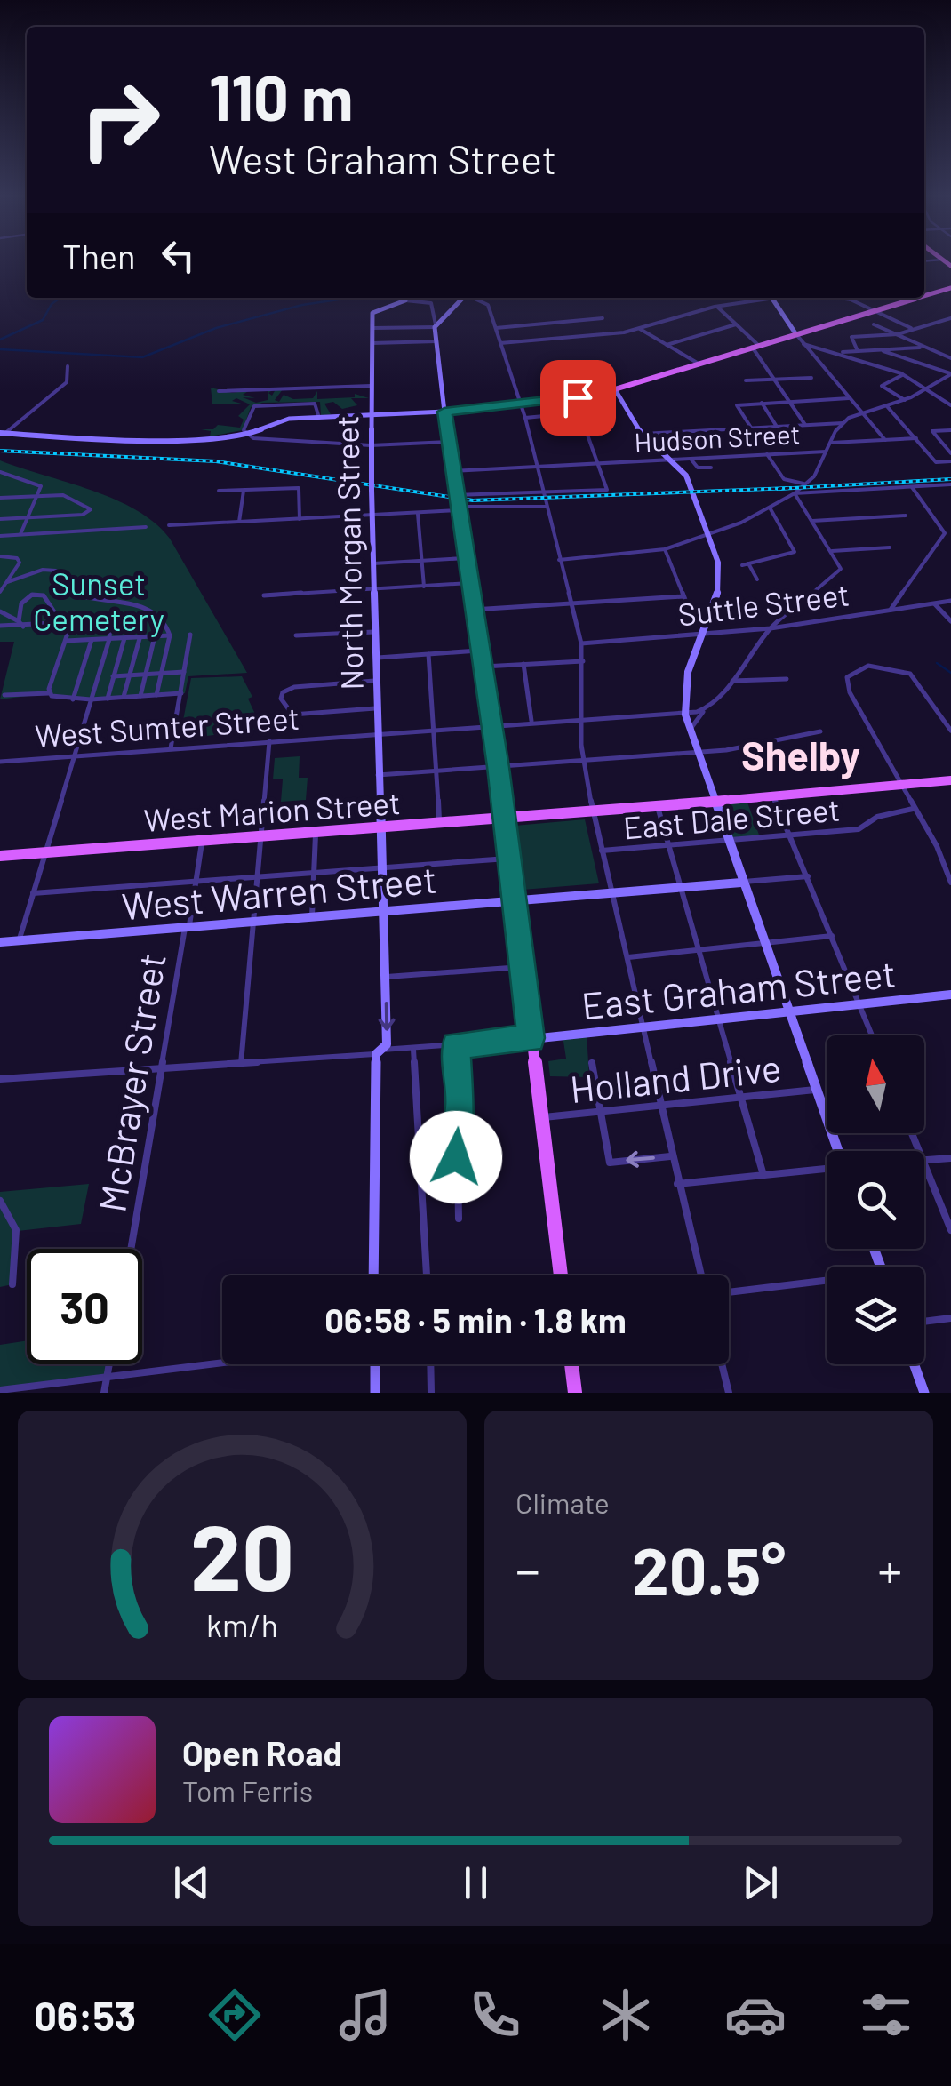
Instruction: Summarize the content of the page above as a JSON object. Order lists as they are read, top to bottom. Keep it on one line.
{"streets":{"main road":["West Marion Street"],"street":["Hudson Street","North Morgan Street","Suttle Street","West Sumter Street","East Dale Street","West Warren Street","East Graham Street","Holland Drive","McBrayer Street"]},"crossings":[["North Morgan Street","West Sumter Street"],["North Morgan Street","West Marion Street"],["North Morgan Street","West Warren Street"],["West Marion Street","McBrayer Street"],["West Warren Street","McBrayer Street"]],"districts":["Shelby"],"parks":["Sunset Cemetery"],"north":"top","page":{"turn":["110 m","West Graham Street"],"then":"Then","limit":"30","trip":"06:58 · 5 min · 1.8 km","tile":"Climate","heat":["−","20.5°","+"],"song":["Open Road","Tom Ferris"],"tabs":"06:53","gauge":["20","km/h"]}}
